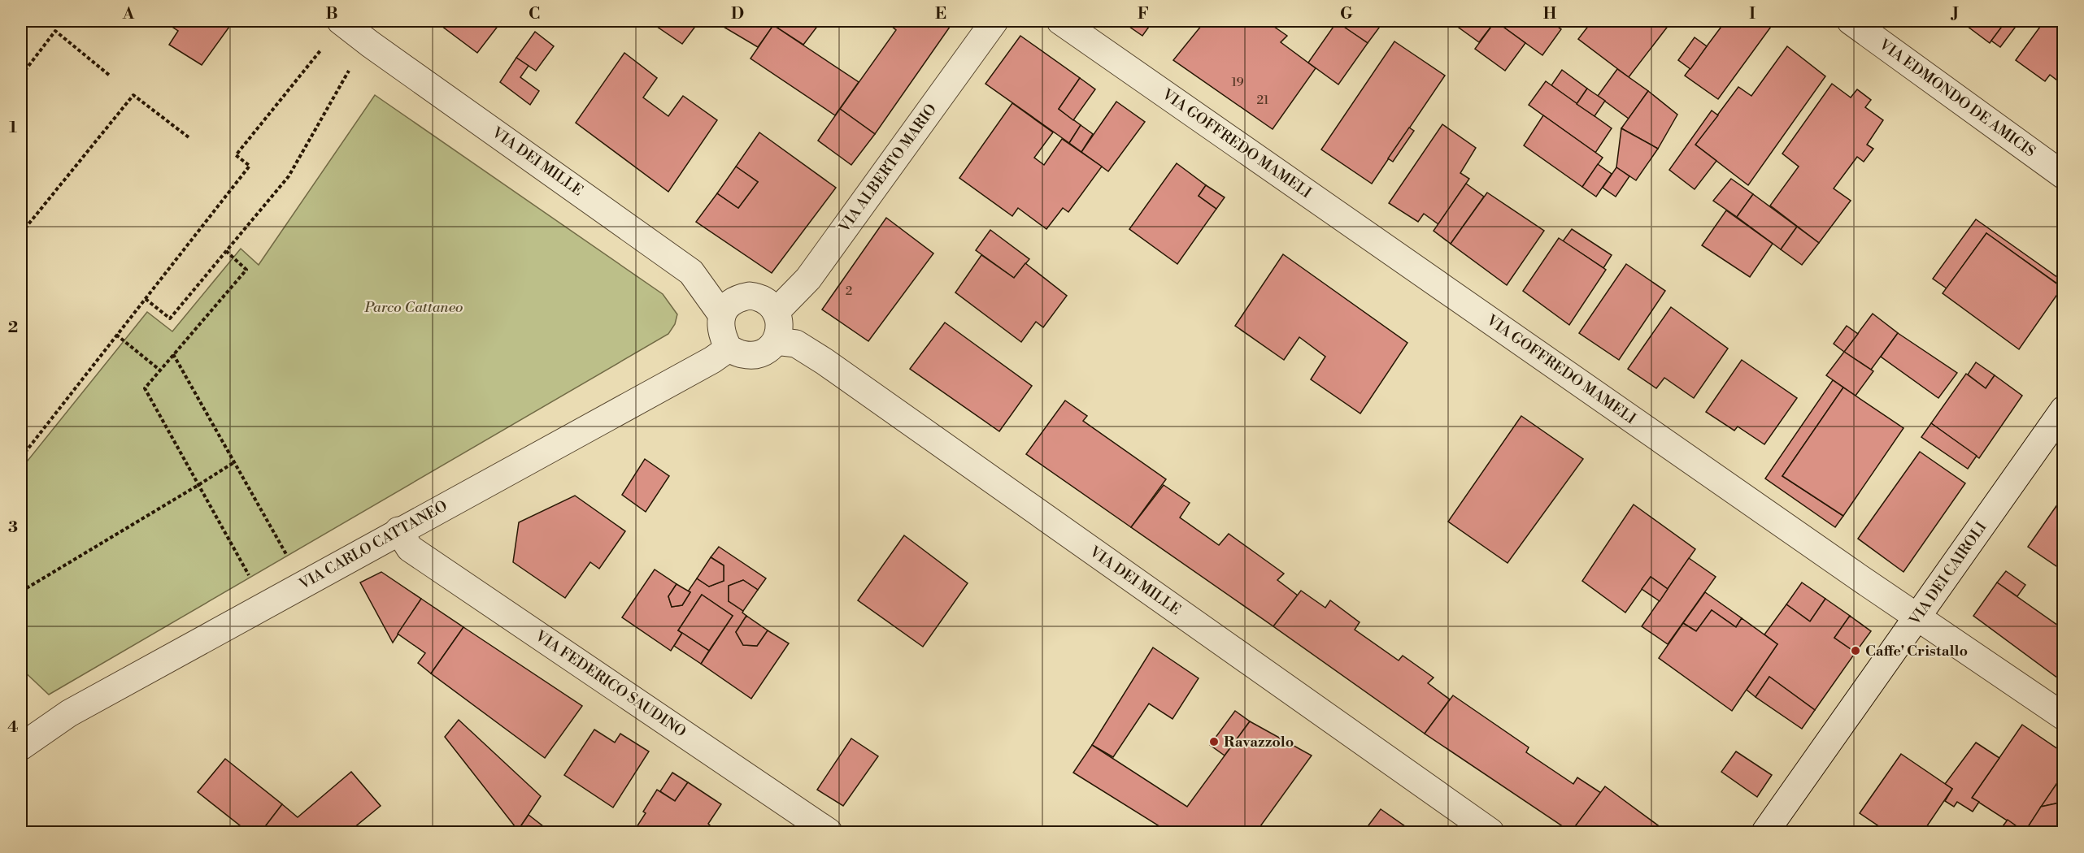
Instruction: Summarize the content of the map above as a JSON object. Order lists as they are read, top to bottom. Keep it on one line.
{"streets":{"street":["VIA EDMONDO DE AMICIS","VIA GOFFREDO MAMELI","VIA DEI MILLE","VIA ALBERTO MARIO","VIA CARLO CATTANEO","VIA DEI CAIROLI","VIA FEDERICO SAUDINO"]},"crossings":[["VIA GOFFREDO MAMELI","VIA DEI CAIROLI"],["VIA DEI MILLE","VIA ALBERTO MARIO"],["VIA DEI MILLE","VIA CARLO CATTANEO"],["VIA ALBERTO MARIO","VIA CARLO CATTANEO"],["VIA CARLO CATTANEO","VIA FEDERICO SAUDINO"]],"parks":["Parco Cattaneo"],"places":["Caffe' Cristallo","Ravazzolo"],"house_numbers":["19","21","2"],"grid":{"columns":["A","B","C","D","E","F","G","H","I","J"],"rows":["1","2","3","4"]}}
